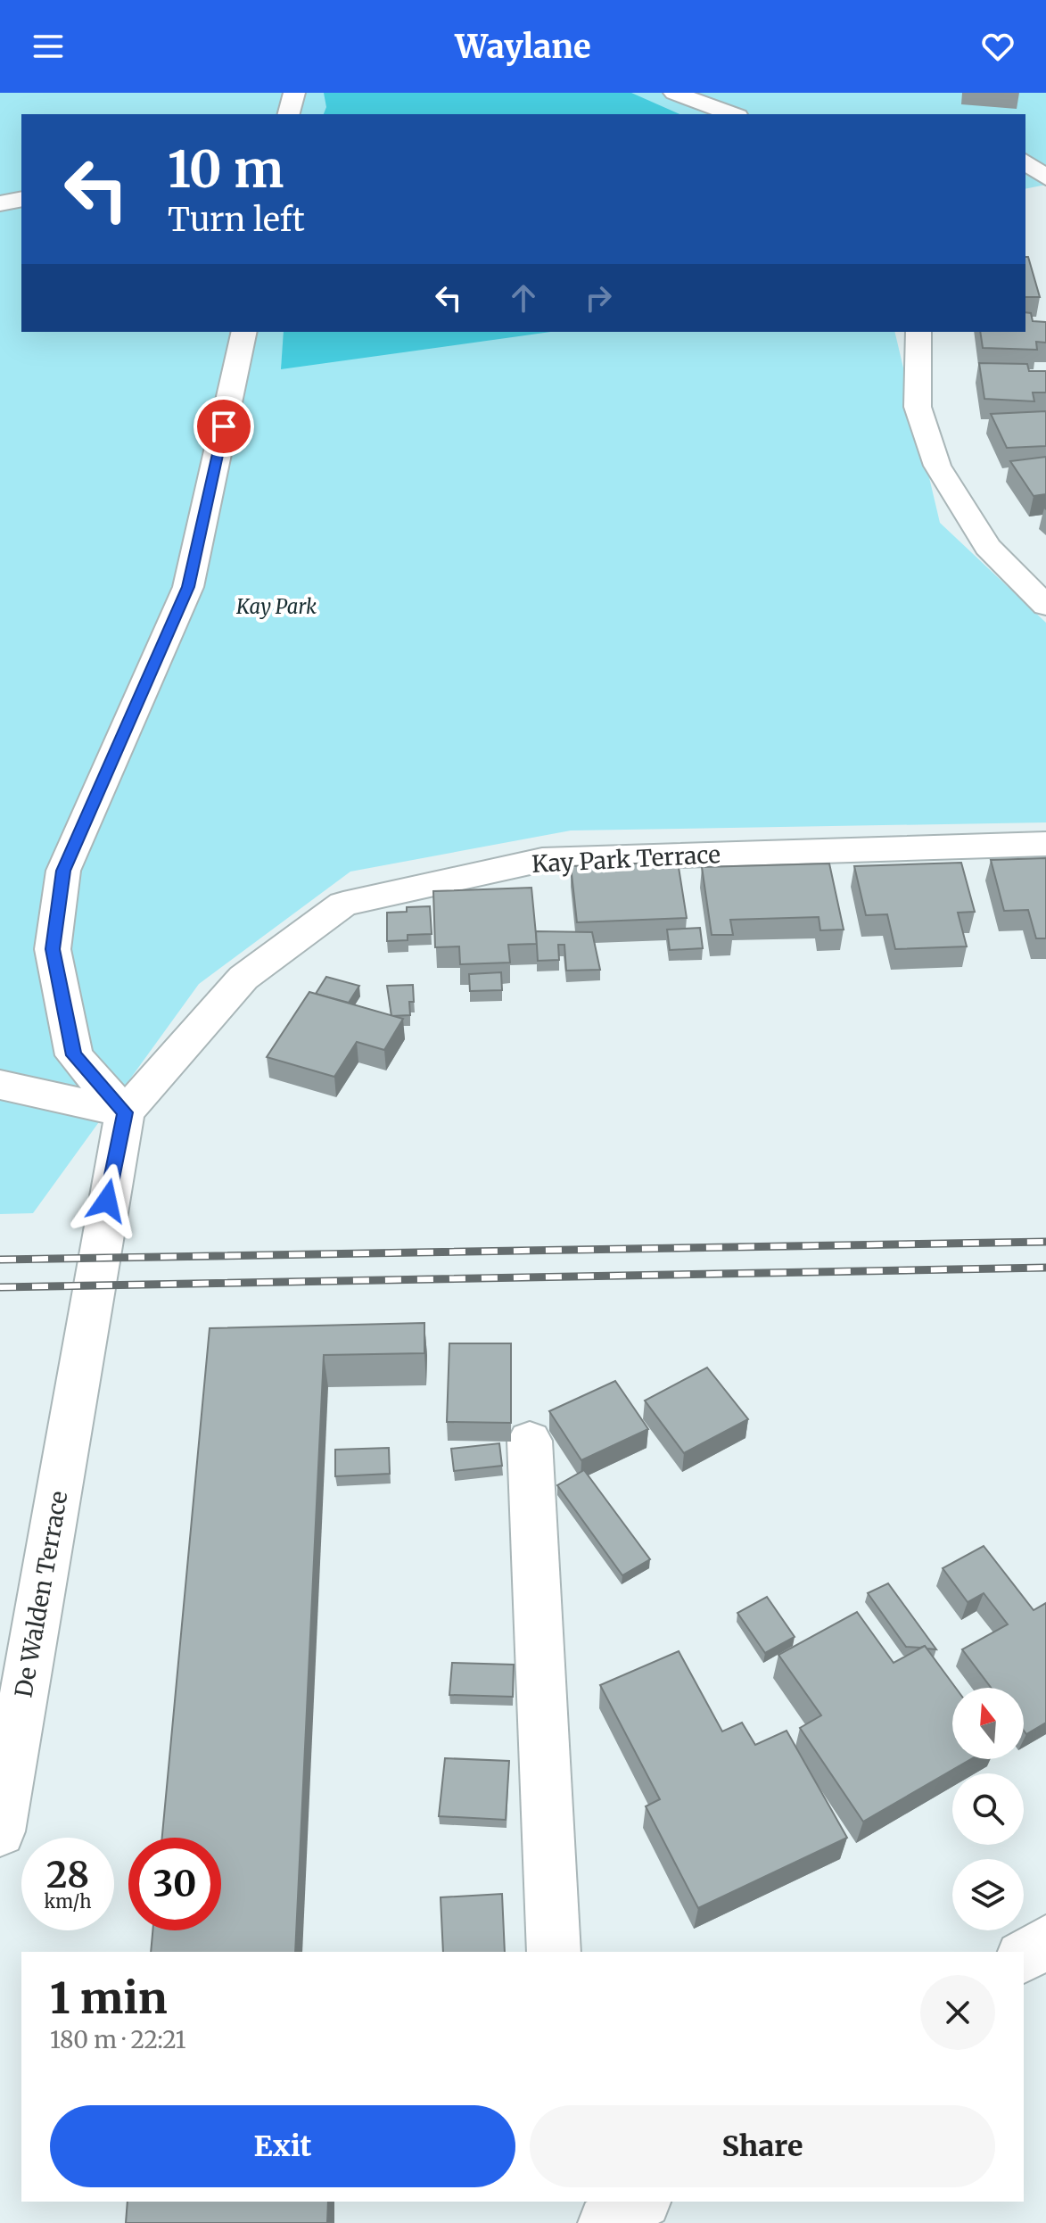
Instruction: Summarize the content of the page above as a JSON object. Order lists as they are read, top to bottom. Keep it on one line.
{"streets":{"street":["Kay Park Terrace","De Walden Terrace"]},"crossings":[["Kay Park Terrace","De Walden Terrace"]],"parks":["Kay Park"],"north":"top","page":{"header":"Waylane","turn":["10 m","Turn left"],"speed":"28 km/h","limit":"30","heading":["1 min","180 m · 22:21"],"buttons":["Exit","Share"]}}
